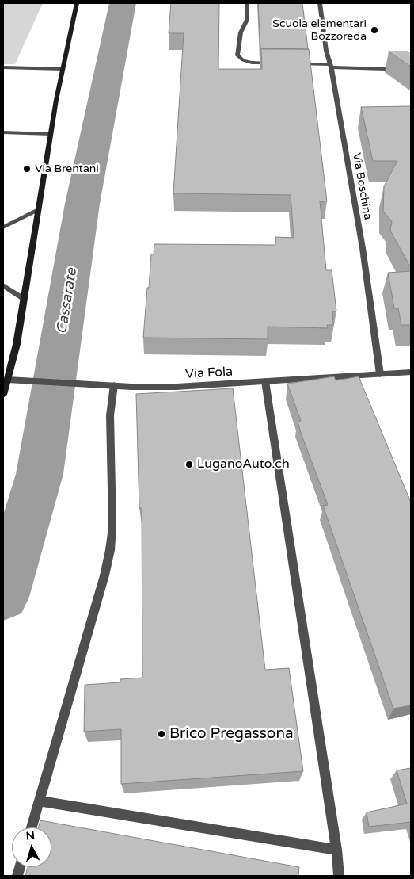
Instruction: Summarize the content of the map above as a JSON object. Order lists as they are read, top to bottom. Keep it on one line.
{"streets":{"street":["Via Boschina","Via Fola"]},"crossings":[["Via Boschina","Via Fola"]],"water":["Cassarate"],"places":["Scuola elementari Bozzoreda","Via Brentani","LuganoAuto.ch","Brico Pregassona"],"north":"top"}
